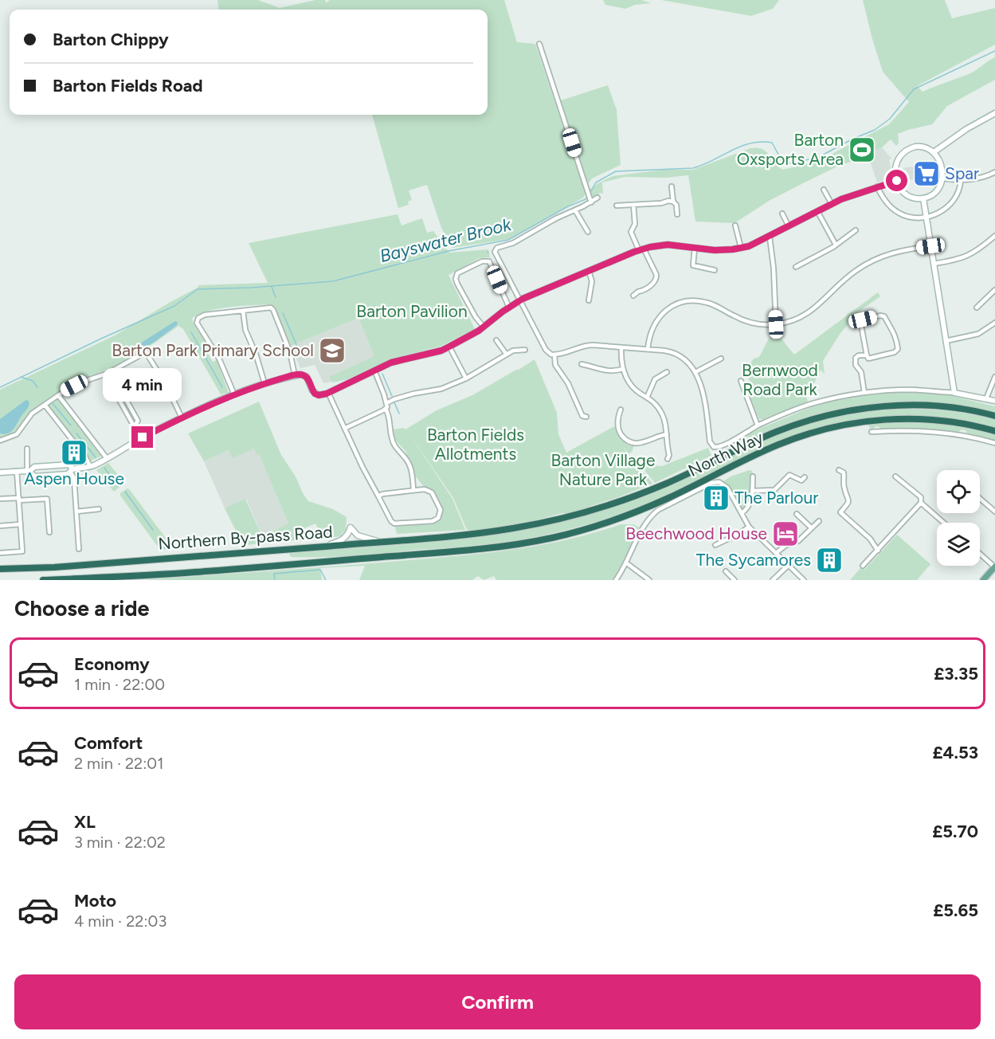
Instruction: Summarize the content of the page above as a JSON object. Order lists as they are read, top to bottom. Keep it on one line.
{"streets":{"highway":["North Way","Northern By-pass Road"]},"crossings":[["North Way","Northern By-pass Road"]],"water":["Bayswater Brook"],"parks":["Barton Pavilion","Bernwood Road Park","Barton Fields Allotments","Barton Village Nature Park"],"places":{"sports":["Barton Oxsports Area"],"supermarket":["Spar"],"school or university":["Barton Park Primary School"],"building":["Aspen House","The Parlour","The Sycamores"],"hotel":["Beechwood House"]},"page":{"banner":["Barton Chippy","Barton Fields Road"],"bubble":"4 min","heading":"Choose a ride","list":[{"name":"Economy","note":"1 min · 22:00","value":"£3.35"},{"name":"Comfort","note":"2 min · 22:01","value":"£4.53"},{"name":"XL","note":"3 min · 22:02","value":"£5.70"},{"name":"Moto","note":"4 min · 22:03","value":"£5.65"}],"buttons":"Confirm"}}
